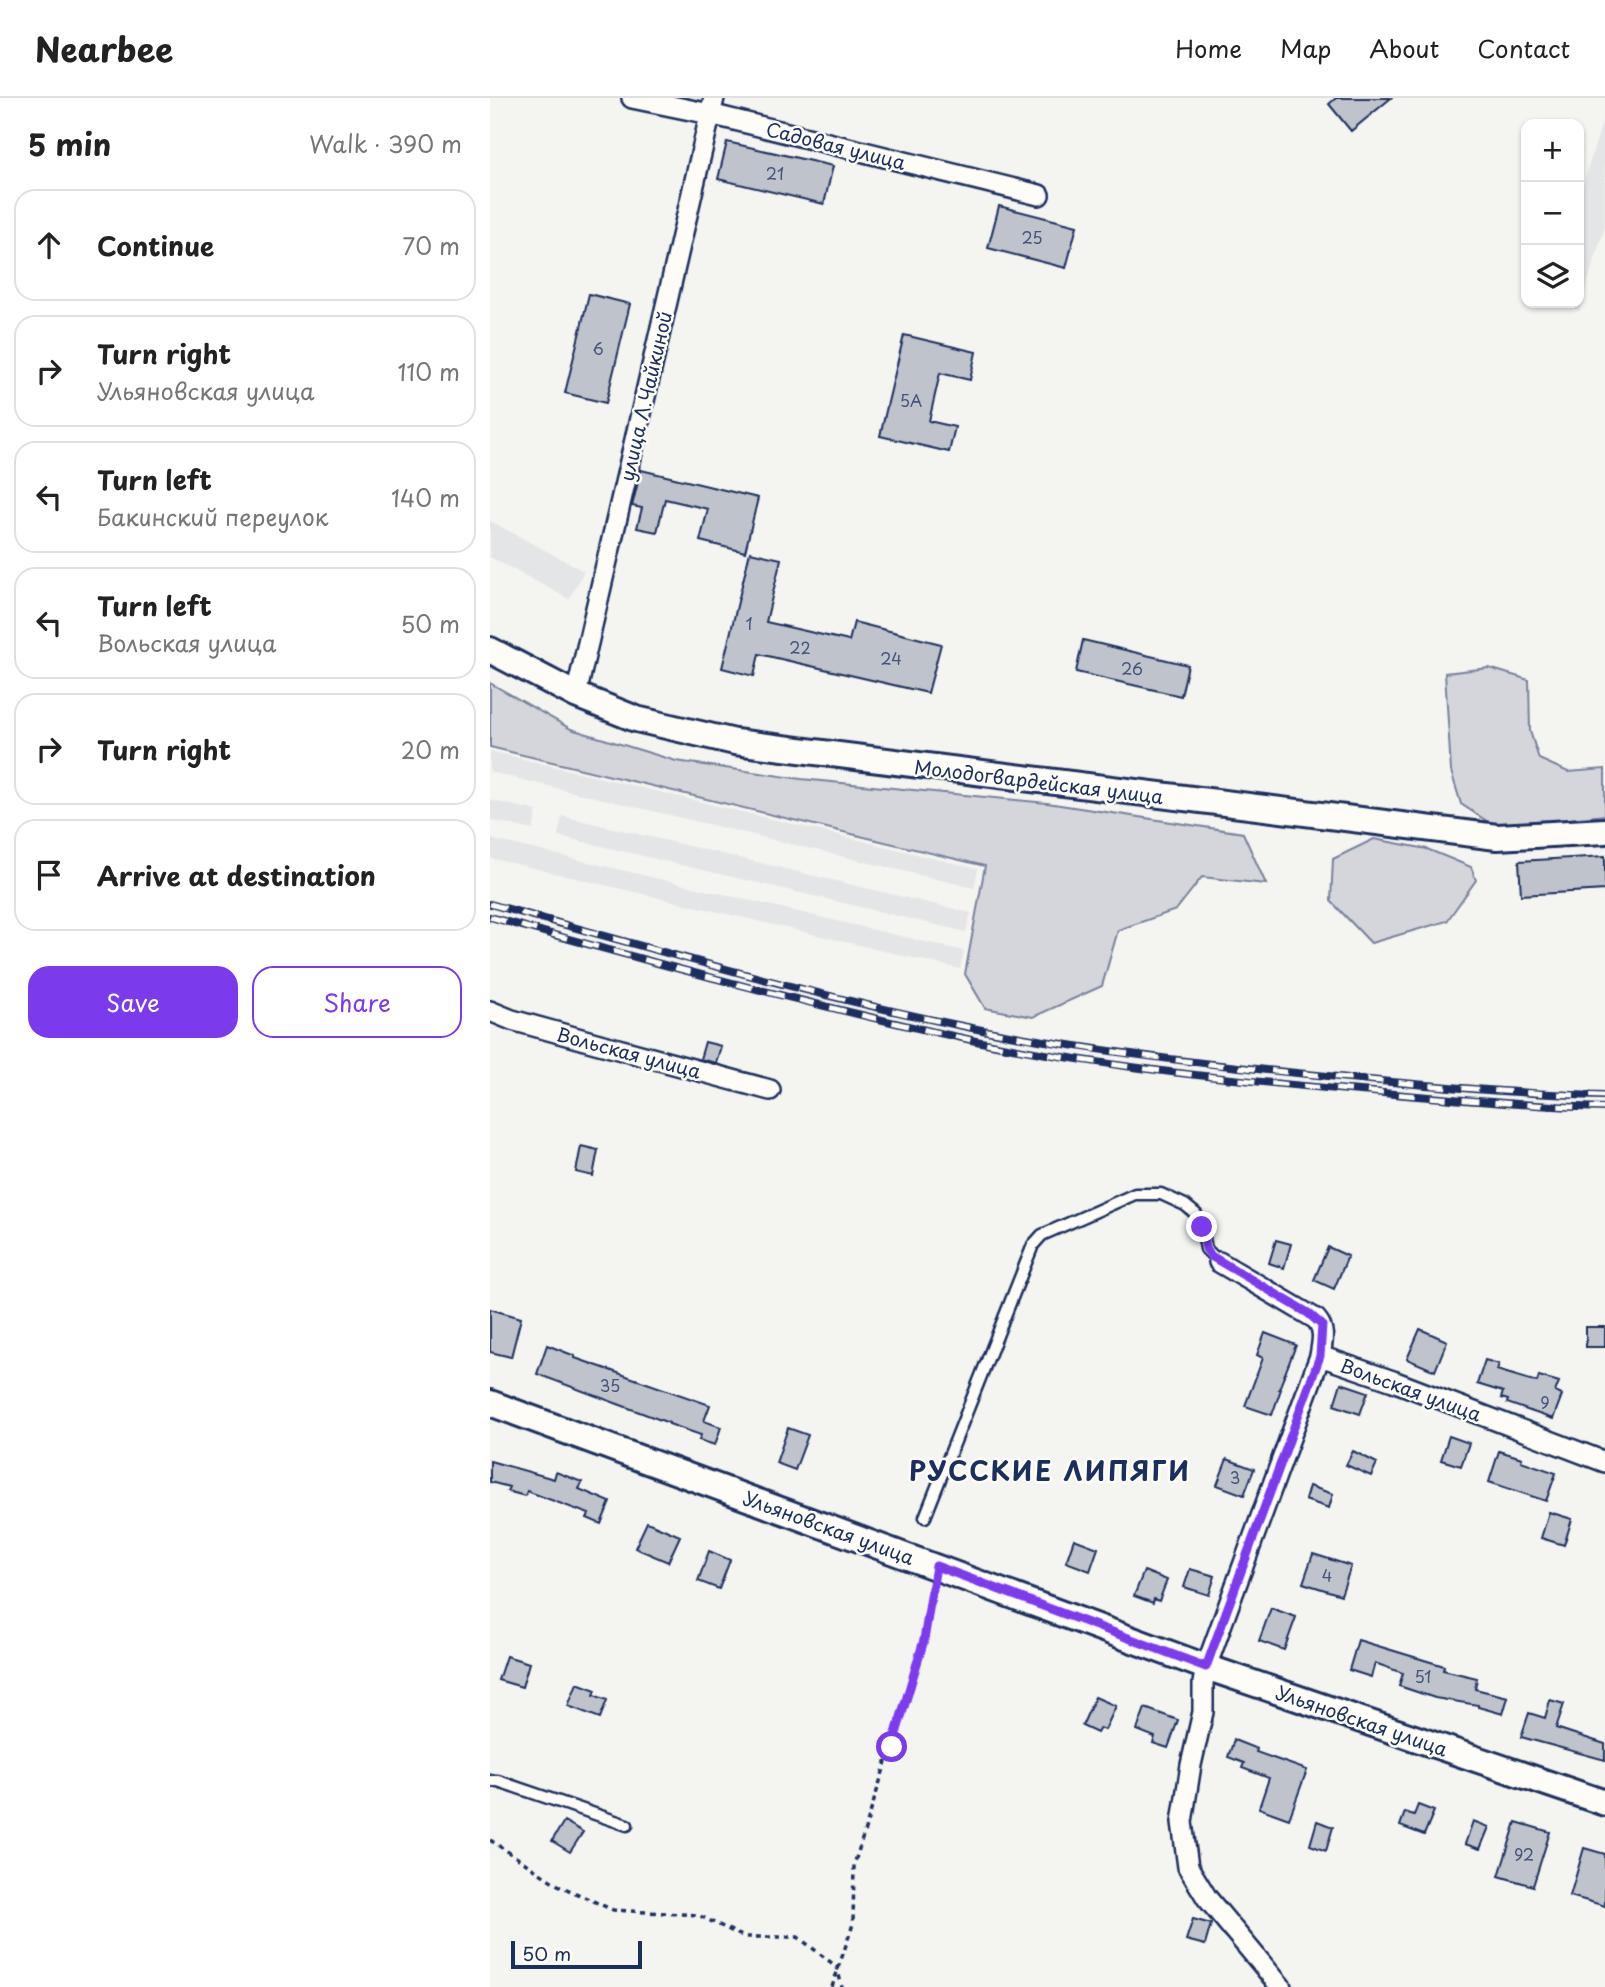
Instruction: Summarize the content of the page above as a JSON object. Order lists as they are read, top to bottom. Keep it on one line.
{"streets":{"street":["Садовая улица","улица Л.Чайкиной","Молодогвардейская улица","Вольская улица","Ульяновская улица"]},"crossings":[["Садовая улица","улица Л.Чайкиной"],["улица Л.Чайкиной","Молодогвардейская улица"]],"districts":["РУССКИЕ ЛИПЯГИ"],"house_numbers":["21","25","6","5А","1","22","24","26","35","9","3","4","51","92"],"scale_bar":"50 m","page":{"header":"Nearbee","nav":["Home","Map","About","Contact"],"heading":["5 min","Walk · 390 m"],"map_buttons":["+","−"],"list":[["Continue","70 m"],["Turn right","Ульяновская улица","110 m"],["Turn left","Бакинский переулок","140 m"],["Turn left","Вольская улица","50 m"],["Turn right","20 m"],"Arrive at destination"],"buttons":["Save","Share"],"scale":"50 m"}}
